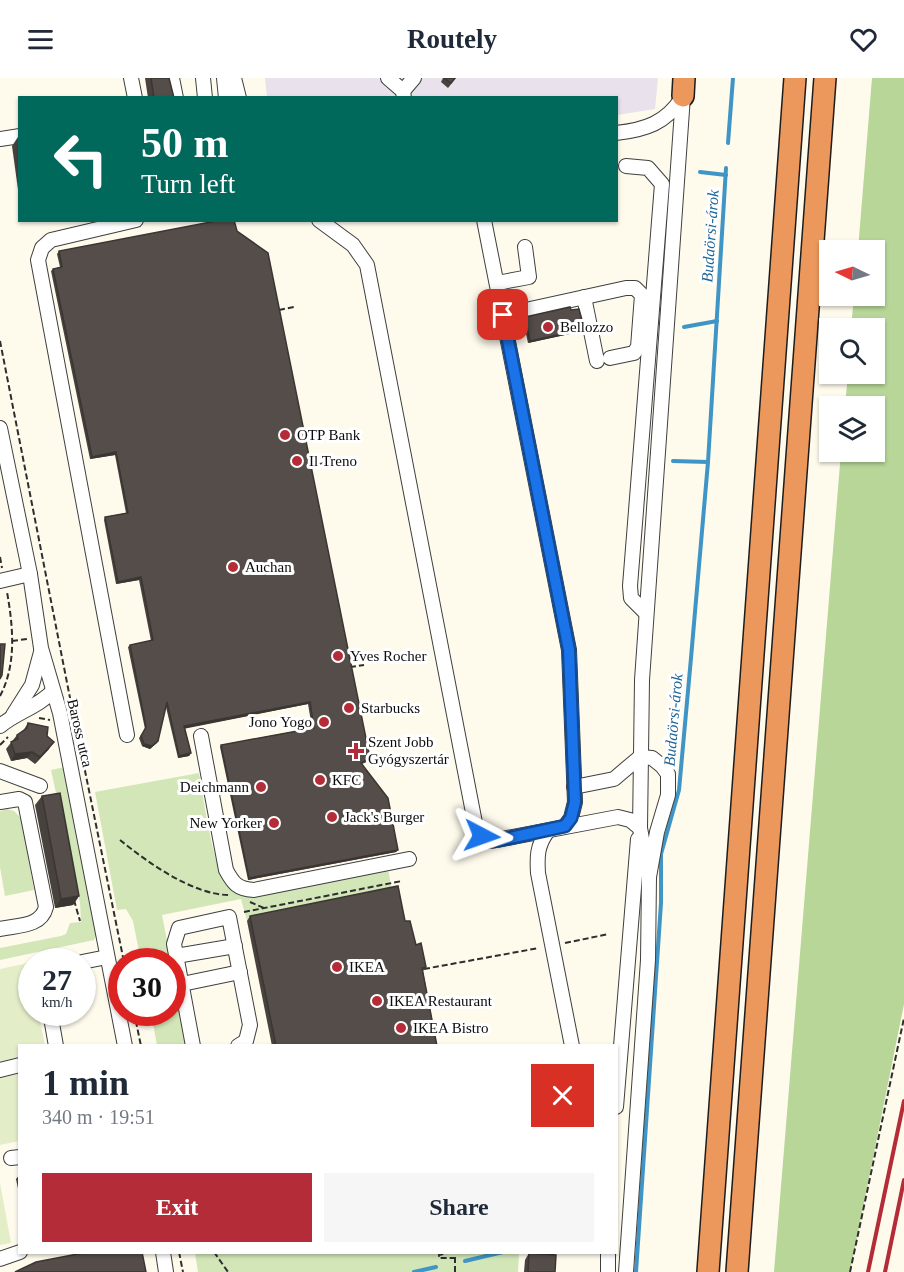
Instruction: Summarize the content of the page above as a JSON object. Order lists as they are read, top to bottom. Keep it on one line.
{"streets":{"street":["Baross utca"]},"water":["Budaörsi-árok"],"places":{"other":["Bellozzo","OTP Bank","Il Treno","Auchan","Yves Rocher","Starbucks","Jono Yogo","KFC","Deichmann","Jack's Burger","New Yorker","IKEA","IKEA Restaurant","IKEA Bistro"],"health":["Szent Jobb Gyógyszertár"]},"north":"left","page":{"header":"Routely","turn":["50 m","Turn left"],"speed":"27 km/h","limit":"30","heading":["1 min","340 m · 19:51"],"buttons":["Exit","Share"]}}
